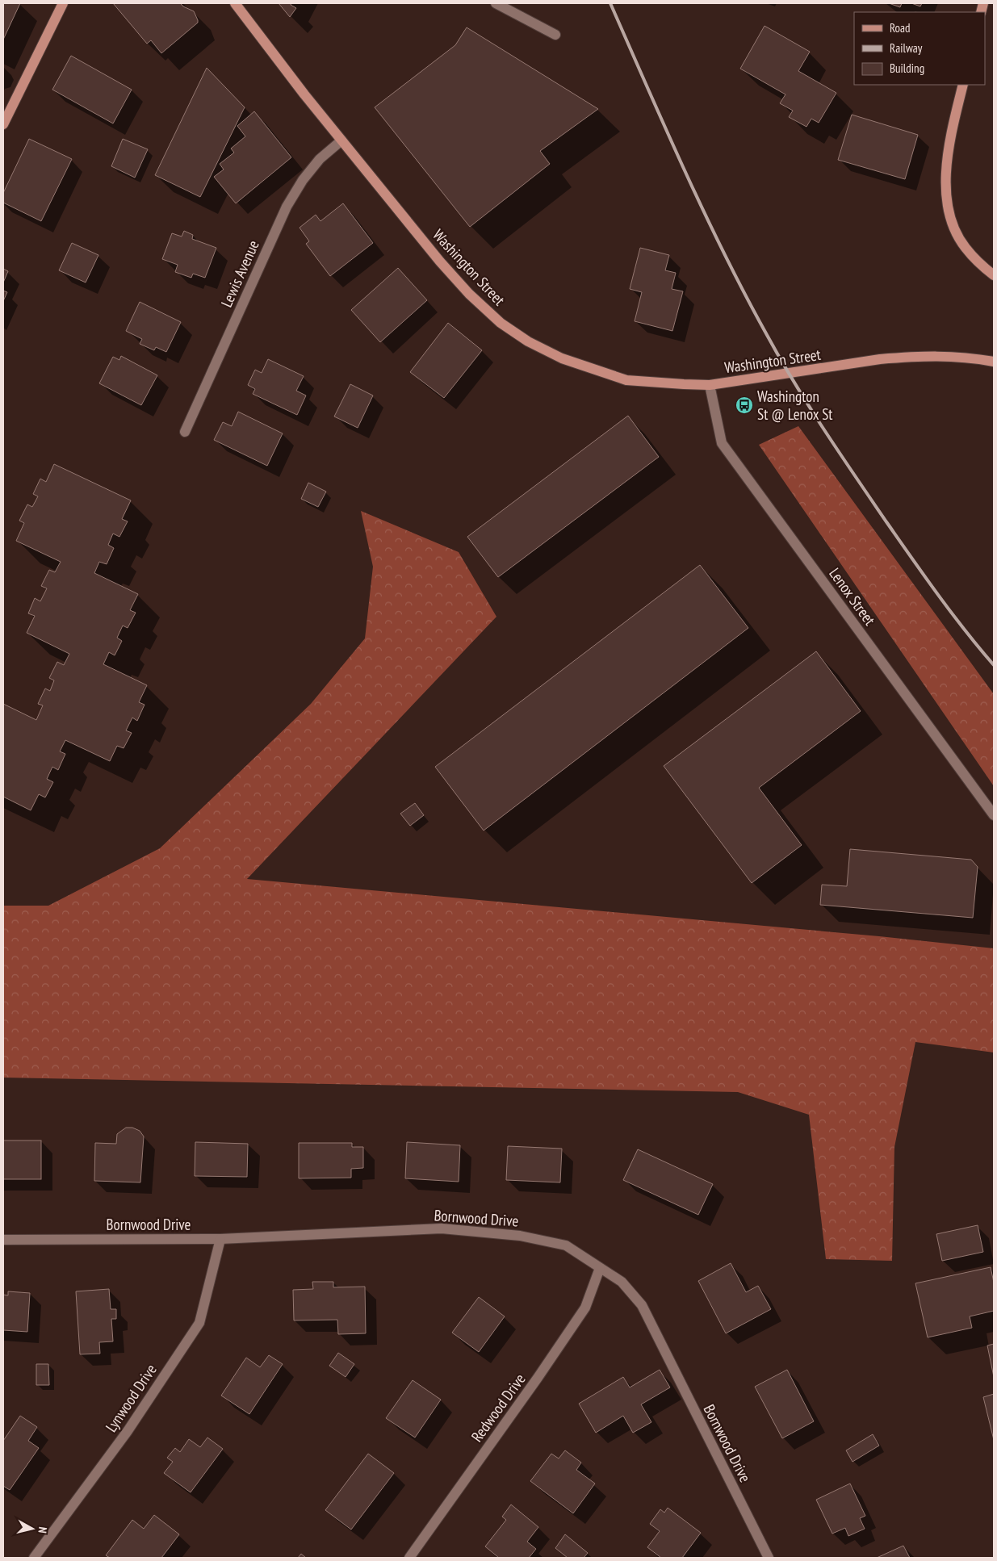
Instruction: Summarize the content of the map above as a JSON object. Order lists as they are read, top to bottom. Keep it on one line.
{"streets":{"main road":["Washington Street"],"street":["Lewis Avenue","Lenox Street","Bornwood Drive","Lynwood Drive","Redwood Drive"]},"crossings":[["Washington Street","Lewis Avenue"],["Washington Street","Lenox Street"],["Bornwood Drive","Lynwood Drive"],["Bornwood Drive","Redwood Drive"]],"places":{"bus stop":["Washington St @ Lenox St"]},"legend":["Road","Railway","Building"],"north":"right"}
